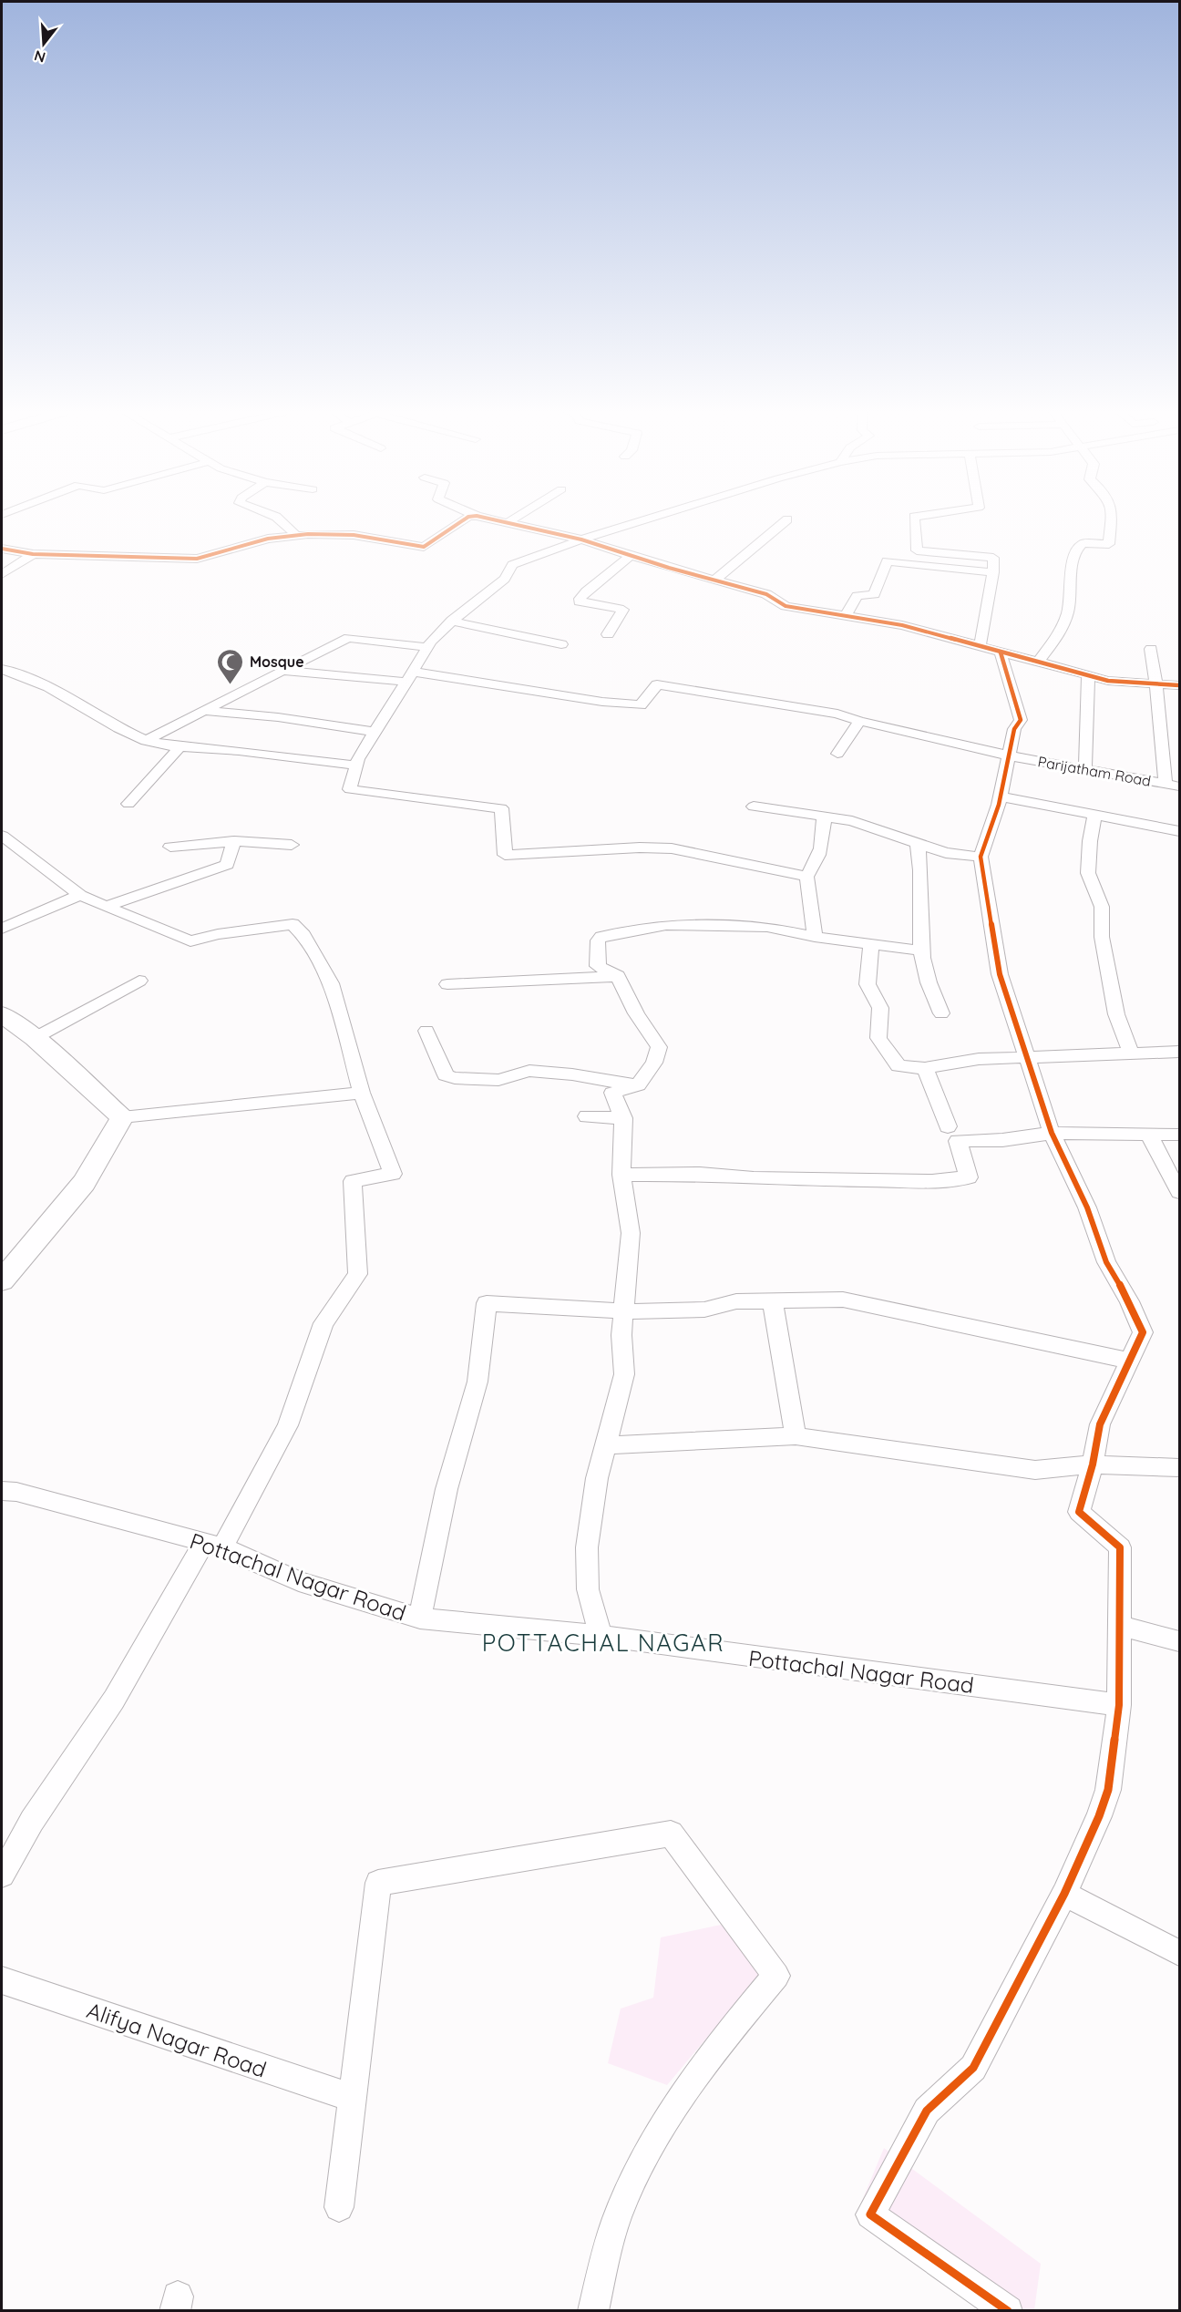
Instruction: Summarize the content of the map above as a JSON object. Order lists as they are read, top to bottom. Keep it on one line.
{"streets":{"street":["Parijatham Road","Pottachal Nagar Road","Alifya Nagar Road"]},"districts":["POTTACHAL NAGAR"],"places":{"mosque":["Mosque"]},"north":"bottom"}
